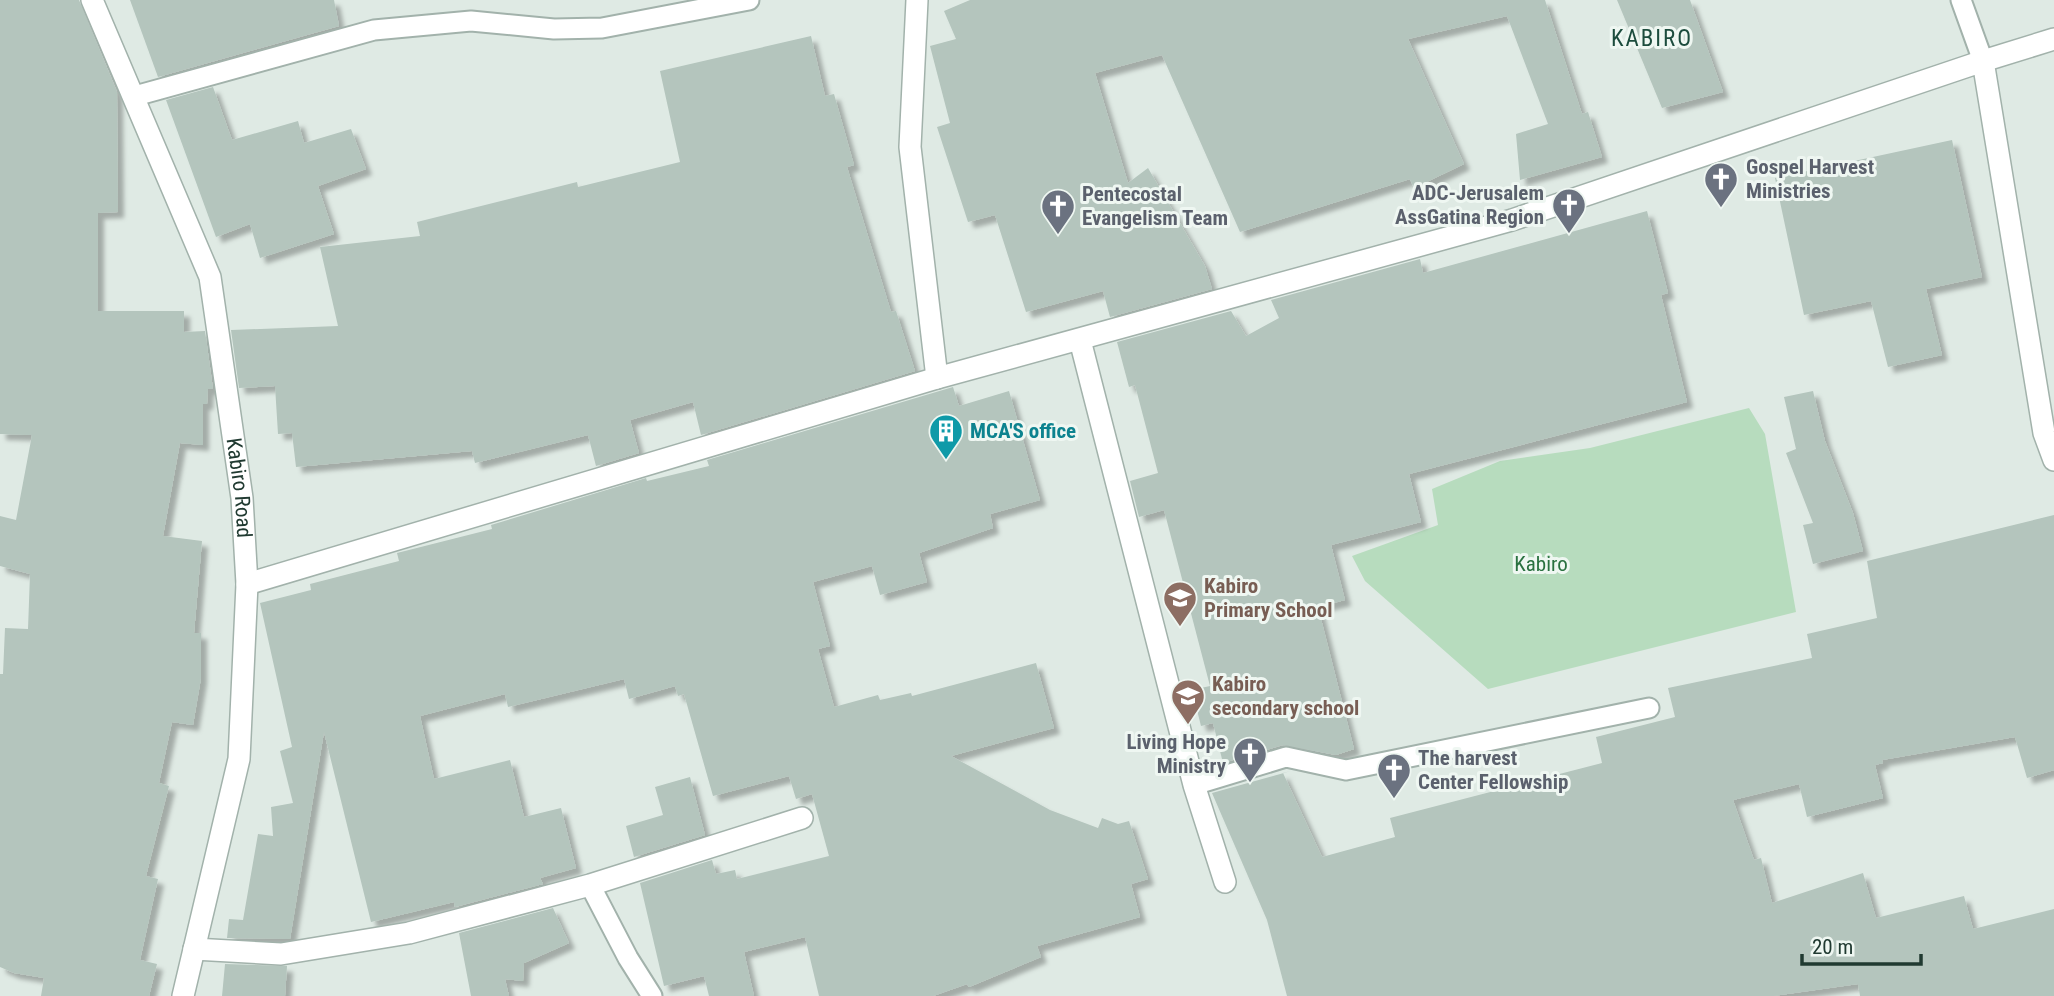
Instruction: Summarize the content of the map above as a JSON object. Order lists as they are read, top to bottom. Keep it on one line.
{"streets":{"street":["Kabiro Road"]},"districts":["KABIRO"],"parks":["Kabiro"],"places":{"church":["Gospel Harvest Ministries","ADC-Jerusalem AssGatina Region","Pentecostal Evangelism Team","Living Hope Ministry","The harvest Center Fellowship"],"building":["MCA'S office"],"school or university":["Kabiro Primary School","Kabiro secondary school"]},"scale_bar":"20 m"}
